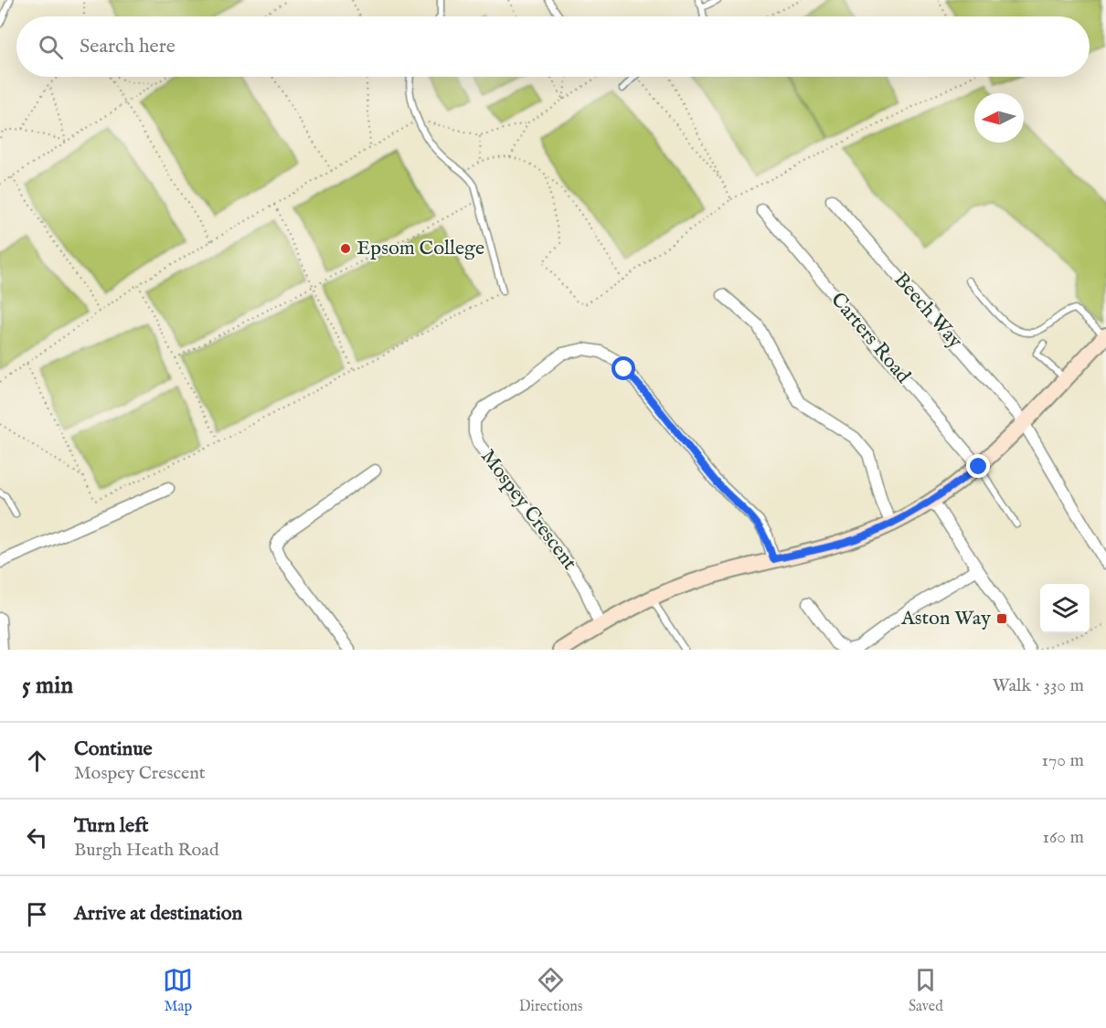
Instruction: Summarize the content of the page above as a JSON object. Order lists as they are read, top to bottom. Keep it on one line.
{"streets":{"street":["Beech Way","Carters Road","Mospey Crescent"]},"places":{"other":["Epsom College"],"transit":["Aston Way"]},"north":"left","page":{"search":"Search here","heading":["5 min","Walk · 330 m"],"list":[["Continue","Mospey Crescent","170 m"],["Turn left","Burgh Heath Road","160 m"],"Arrive at destination"],"nav":["Map","Directions","Saved"]}}
